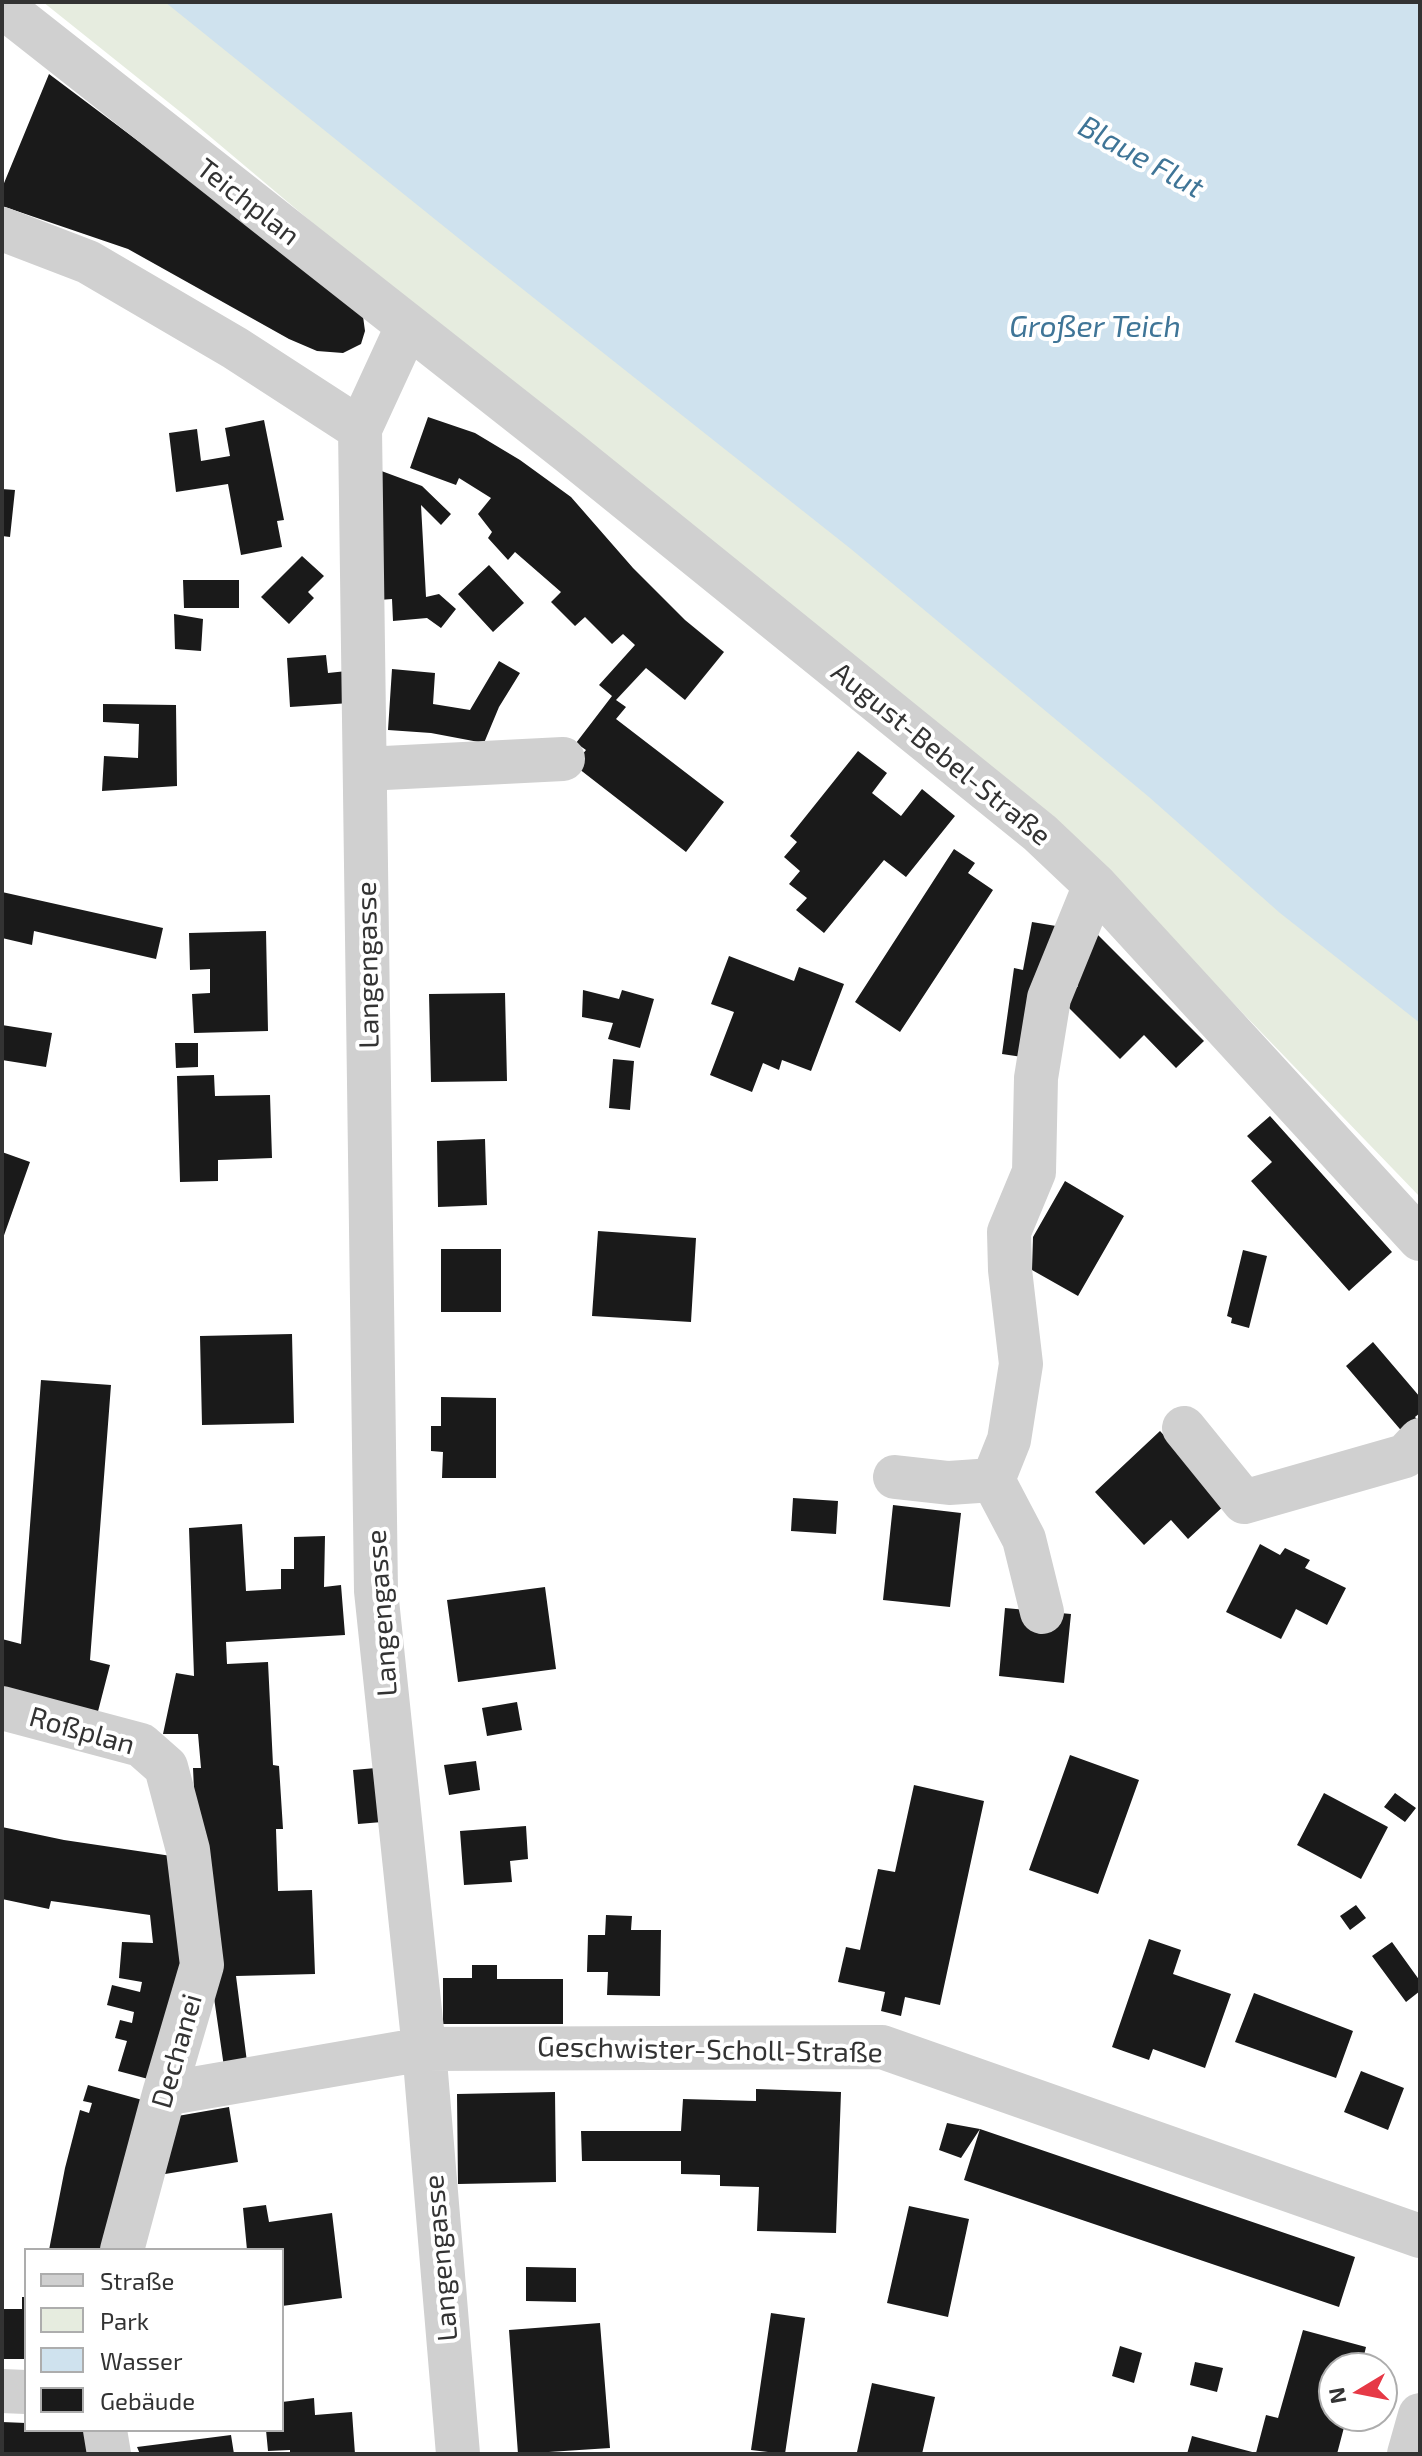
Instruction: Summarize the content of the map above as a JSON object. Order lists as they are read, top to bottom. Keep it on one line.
{"streets":{"street":["Teichplan","August-Bebel-Straße","Langengasse","Roßplan","Geschwister-Scholl-Straße","Dechanei"]},"crossings":[["Teichplan","August-Bebel-Straße"],["Langengasse","Geschwister-Scholl-Straße"],["Roßplan","Dechanei"],["Geschwister-Scholl-Straße","Dechanei"]],"water":["Blaue Flut","Großer Teich"],"legend":["Straße","Park","Wasser","Gebäude"],"north":"left"}
